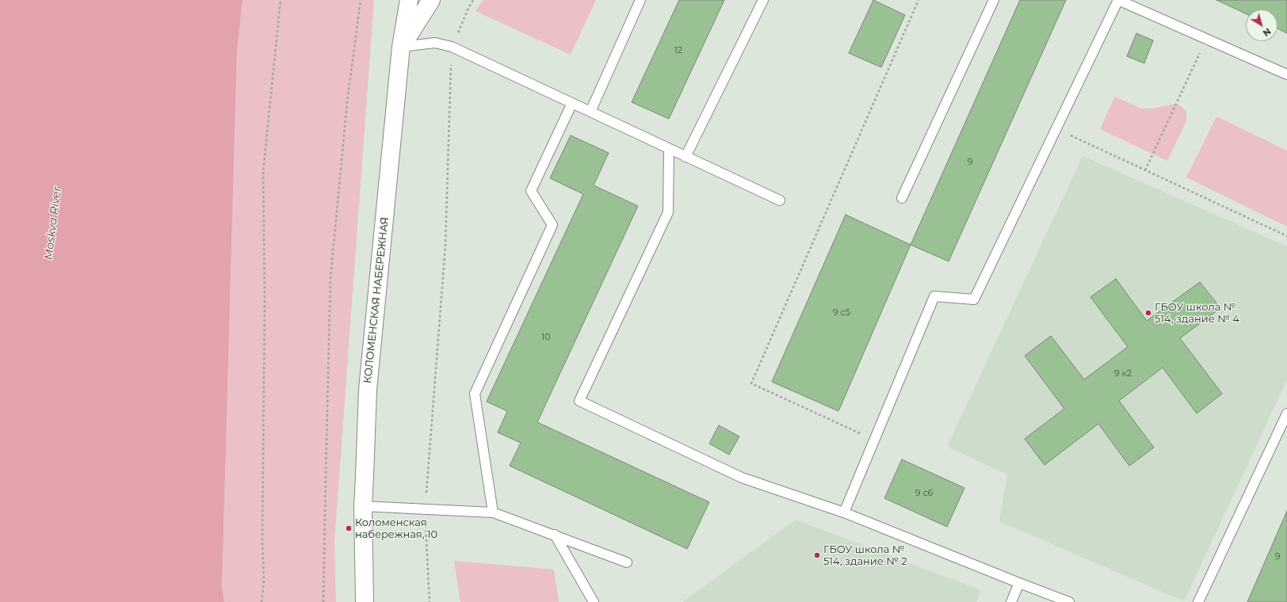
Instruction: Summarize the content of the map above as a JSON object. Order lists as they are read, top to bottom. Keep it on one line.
{"streets":{"street":["КОЛОМЕНСКАЯ НАБЕРЕЖНАЯ"]},"water":["Moskva River"],"places":["ГБОУ школа № 514, здание № 4","Коломенская набережная, 10","ГБОУ школа № 514, здание № 2"],"house_numbers":["12","9","9 с5","10","9 к2","9 с6","9"],"north":"bottom right"}
